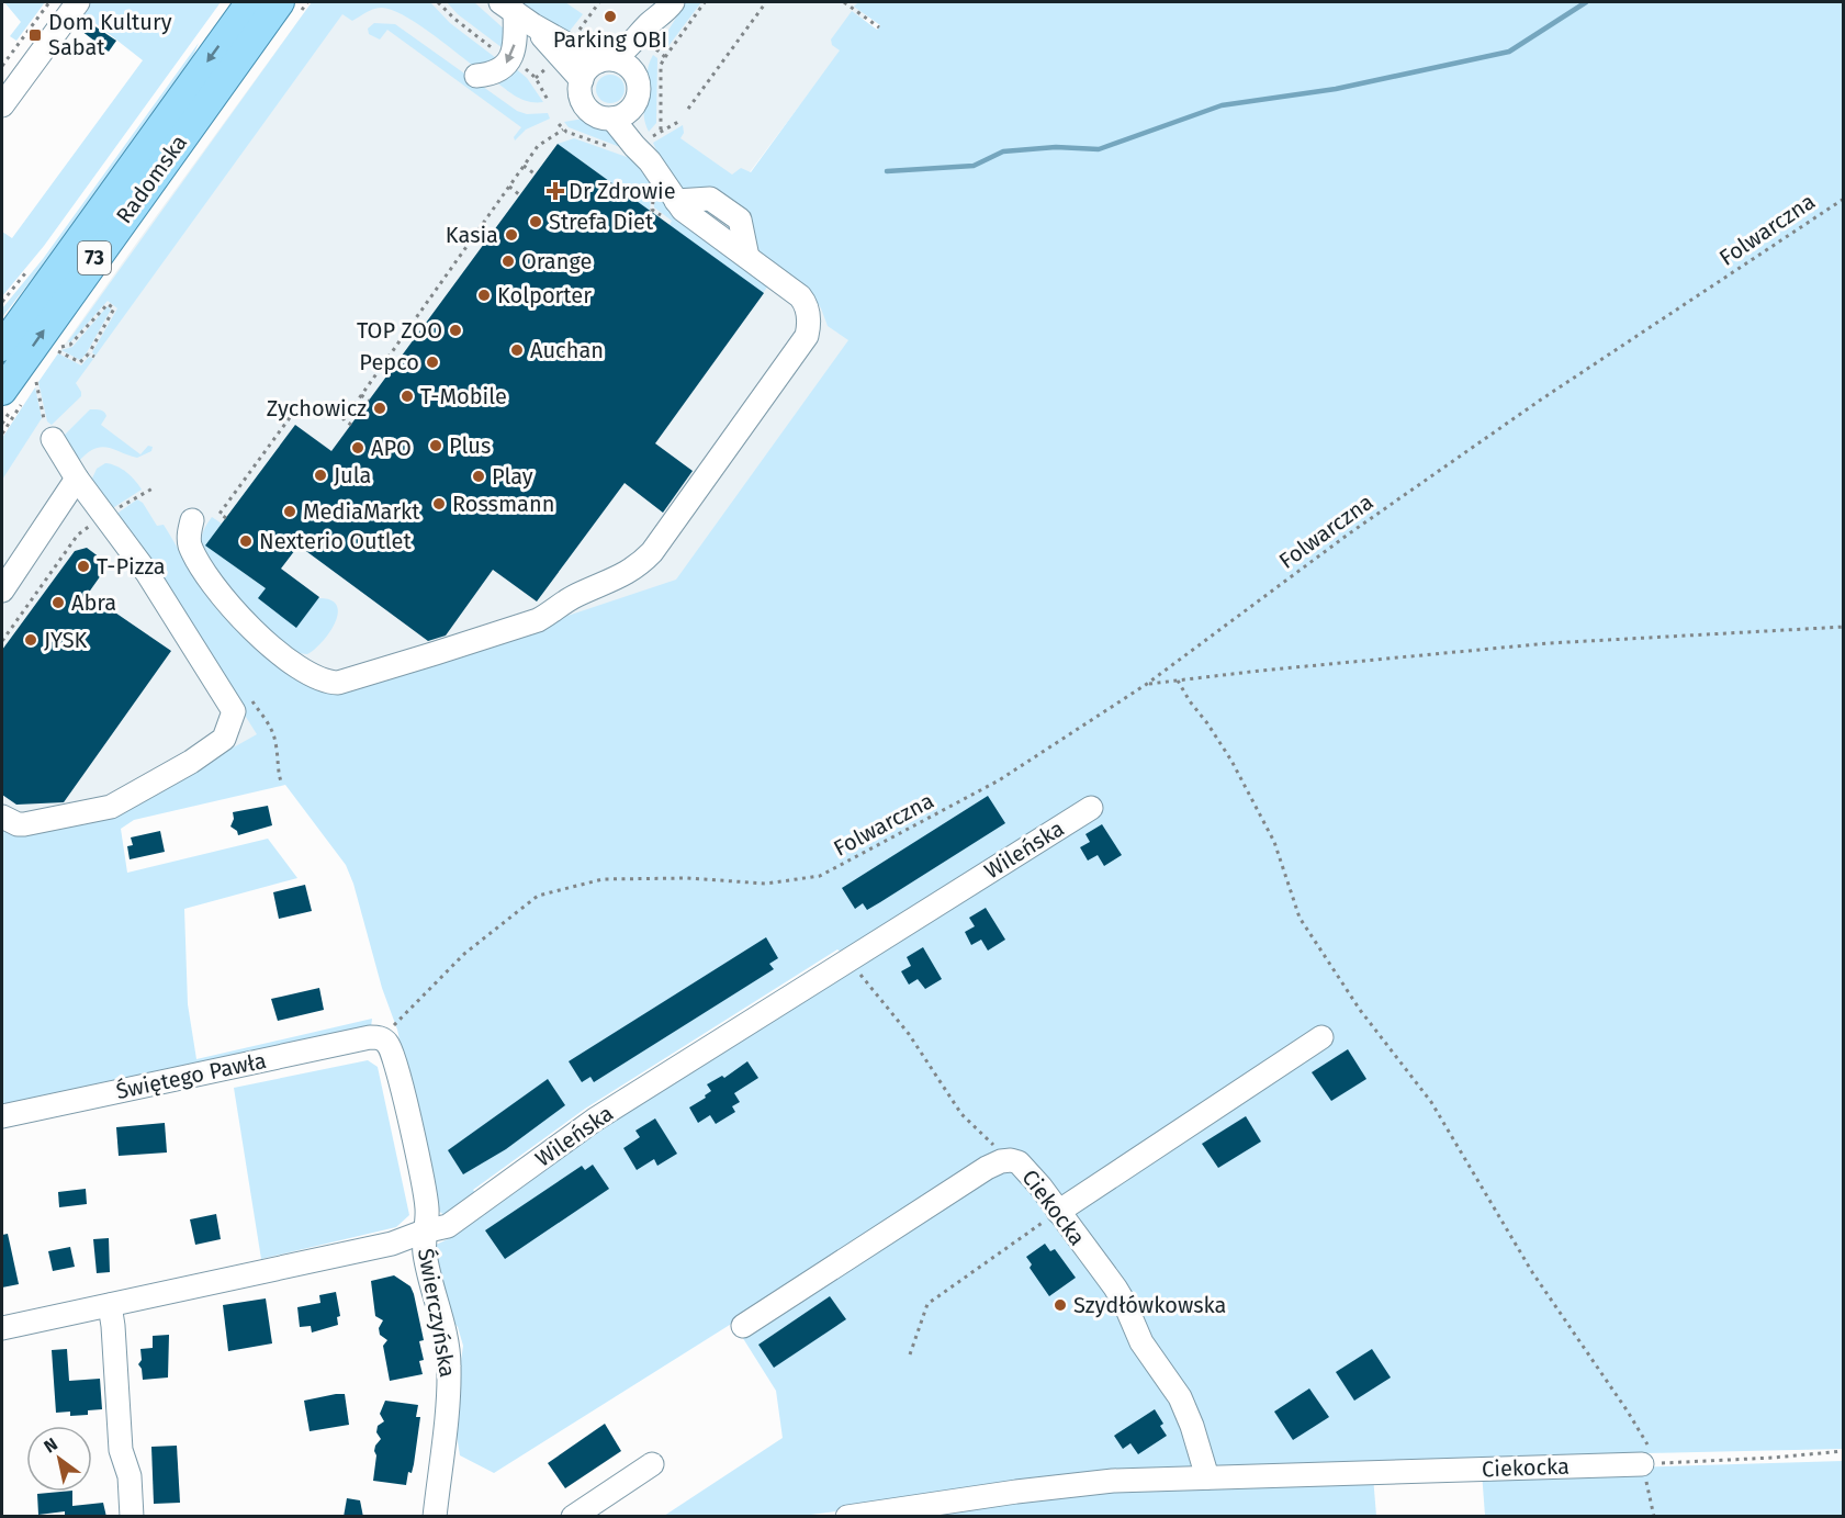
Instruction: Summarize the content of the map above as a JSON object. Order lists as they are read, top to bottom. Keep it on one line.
{"streets":{"main road":["Radomska","73"],"street":["Wileńska","Świętego Pawła","Ciekocka","Świerczyńska"],"path":["Folwarczna"]},"crossings":[["Folwarczna","Świętego Pawła"],["Folwarczna","Świerczyńska"],["Wileńska","Świerczyńska"],["Świętego Pawła","Świerczyńska"]],"places":{"other":["Parking OBI","Strefa Diet","Kasia","Orange","Kolporter","TOP ZOO","Auchan","Pepco","T-Mobile","Zychowicz","Plus","APO","Jula","Play","Rossmann","MediaMarkt","Nexterio Outlet","T-Pizza","Abra","JYSK","Szydłówkowska"],"transit":["Dom Kultury Sabat"],"health":["Dr Zdrowie"]},"north":"top left"}
